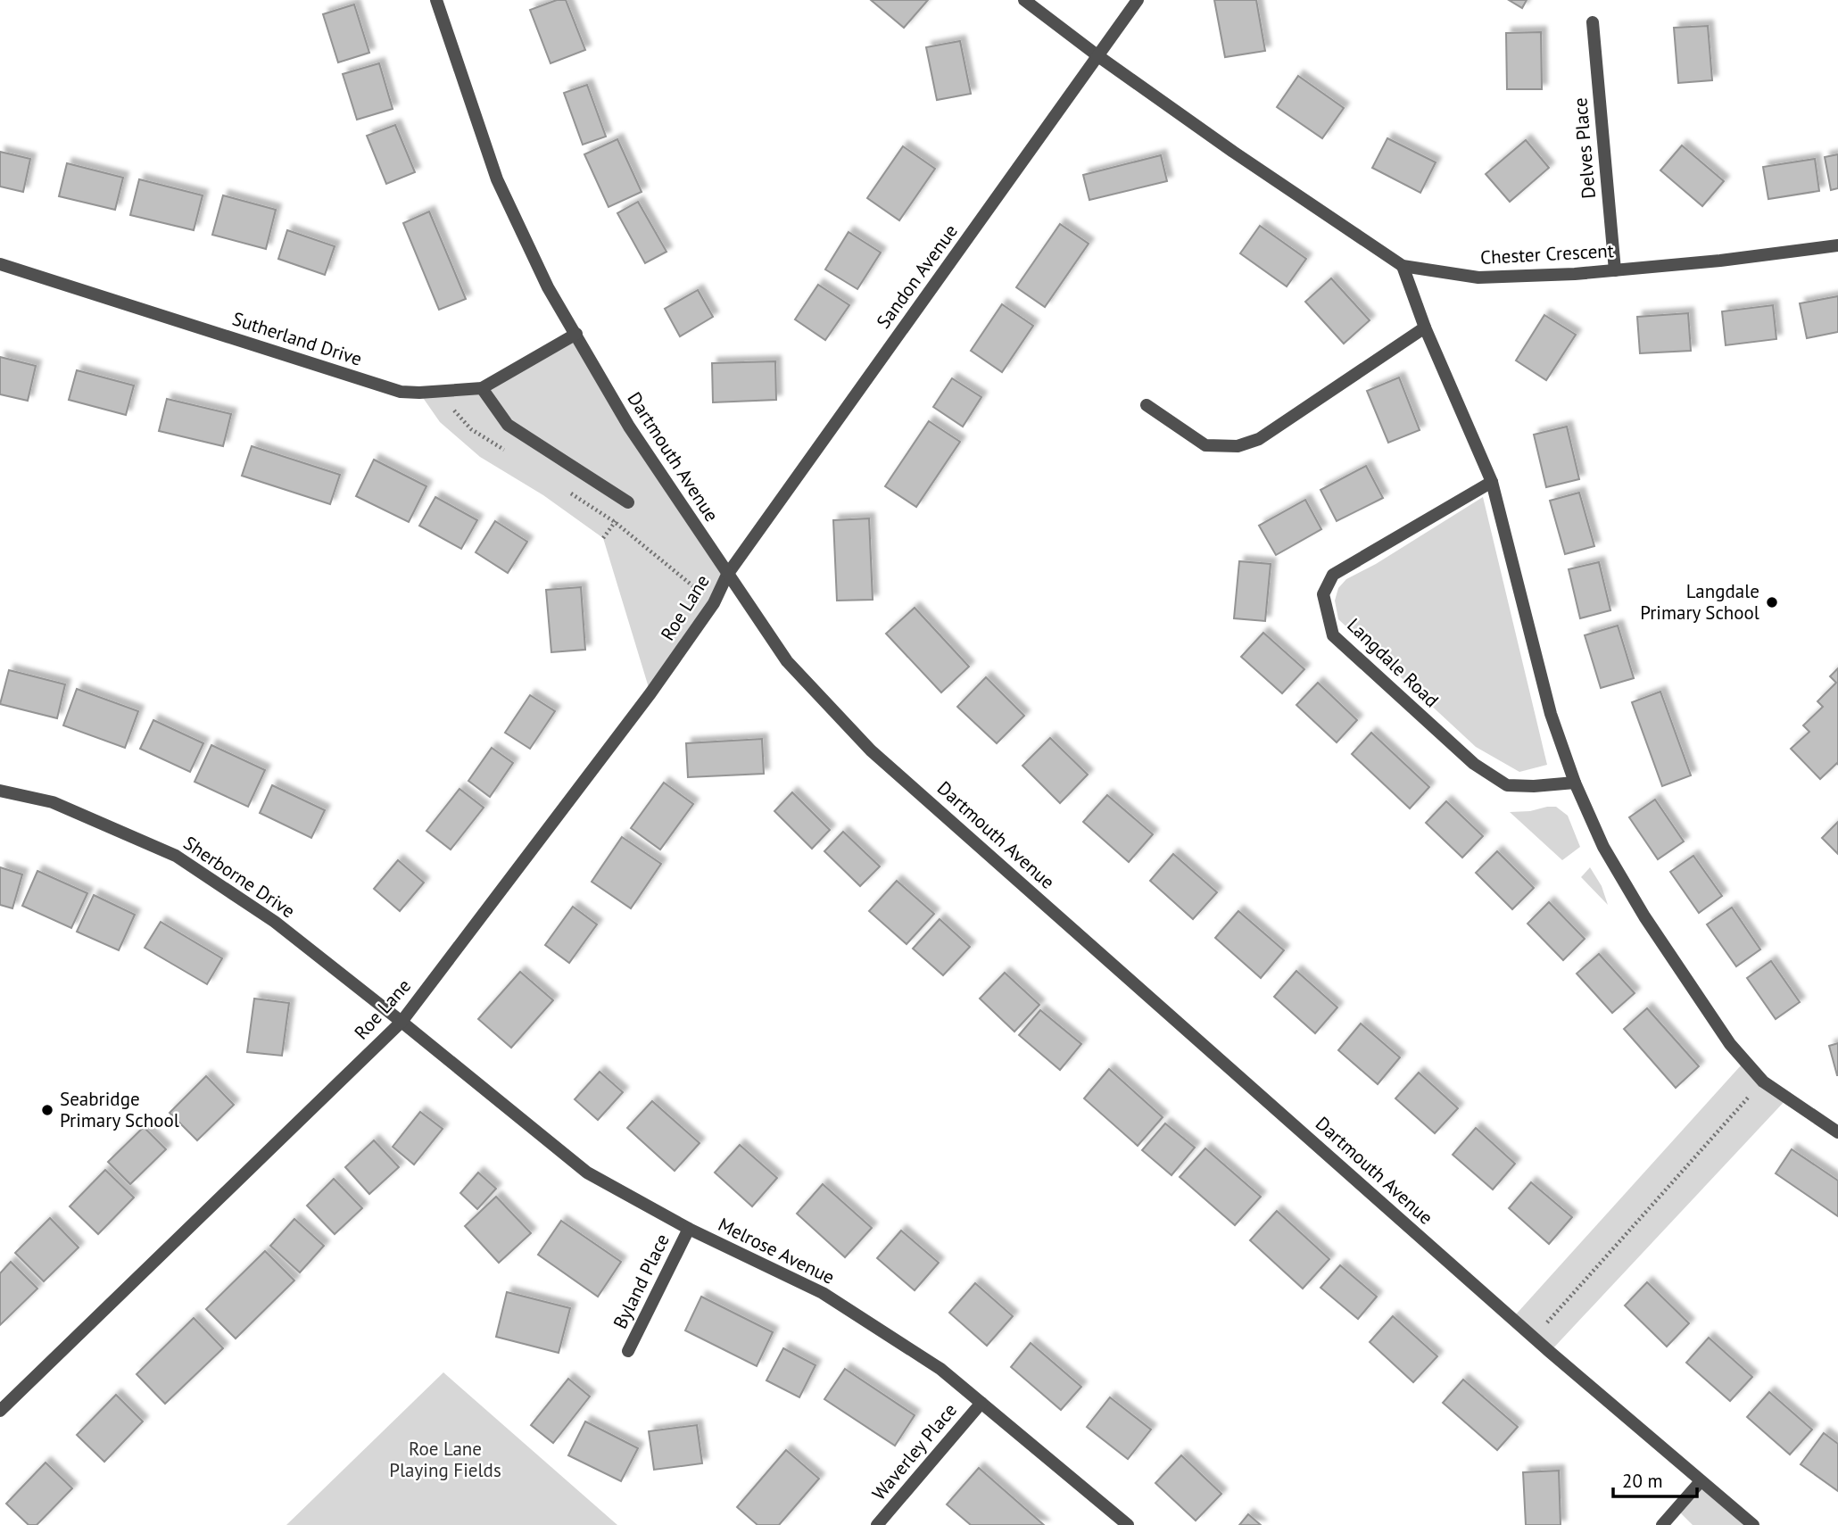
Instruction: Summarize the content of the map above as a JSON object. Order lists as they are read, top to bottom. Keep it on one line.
{"streets":{"street":["Delves Place","Chester Crescent","Sandon Avenue","Sutherland Drive","Dartmouth Avenue","Roe Lane","Langdale Road","Sherborne Drive","Melrose Avenue","Byland Place","Waverley Place"]},"crossings":[["Delves Place","Chester Crescent"],["Chester Crescent","Sandon Avenue"],["Sandon Avenue","Dartmouth Avenue"],["Sandon Avenue","Roe Lane"],["Sutherland Drive","Dartmouth Avenue"],["Dartmouth Avenue","Roe Lane"],["Roe Lane","Sherborne Drive"],["Roe Lane","Melrose Avenue"],["Sherborne Drive","Melrose Avenue"],["Melrose Avenue","Byland Place"],["Melrose Avenue","Waverley Place"]],"parks":["Roe Lane Playing Fields"],"places":["Langdale Primary School","Seabridge Primary School"],"scale_bar":"20 m"}
